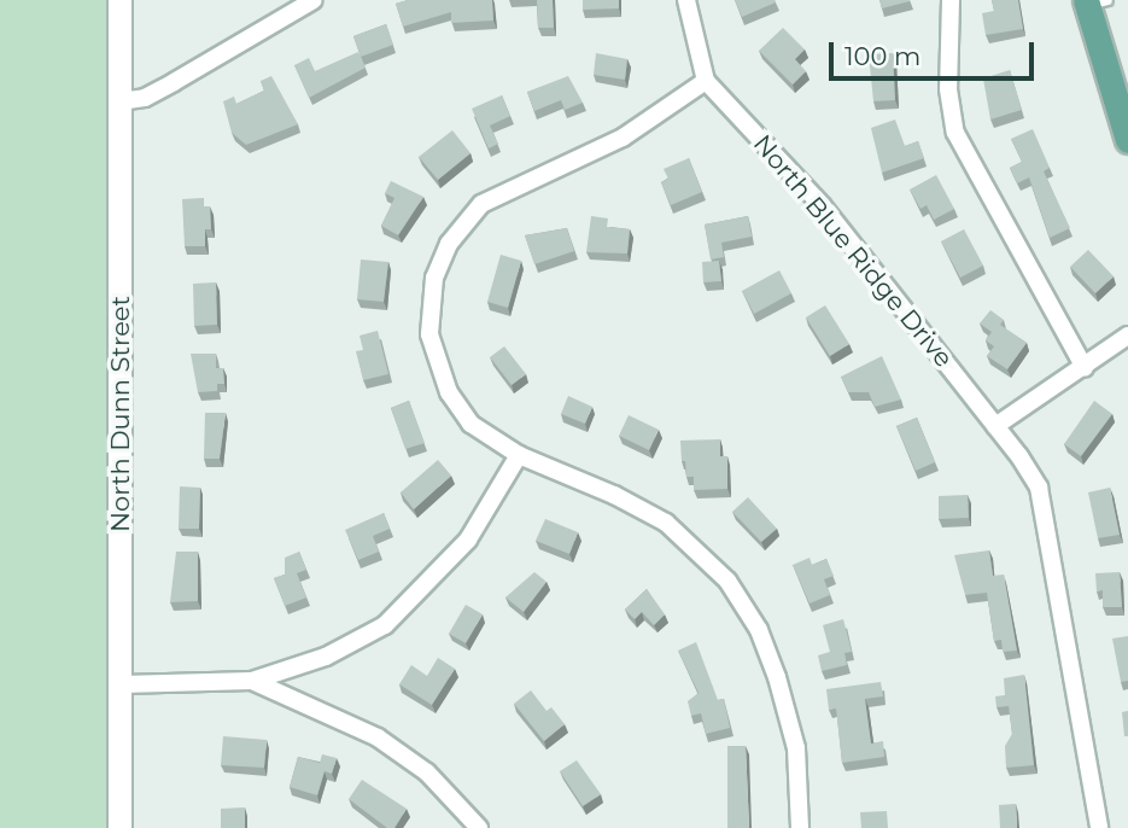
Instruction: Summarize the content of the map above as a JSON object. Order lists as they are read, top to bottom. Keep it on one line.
{"streets":{"street":["North Blue Ridge Drive","North Dunn Street"]},"scale_bar":"100 m"}
